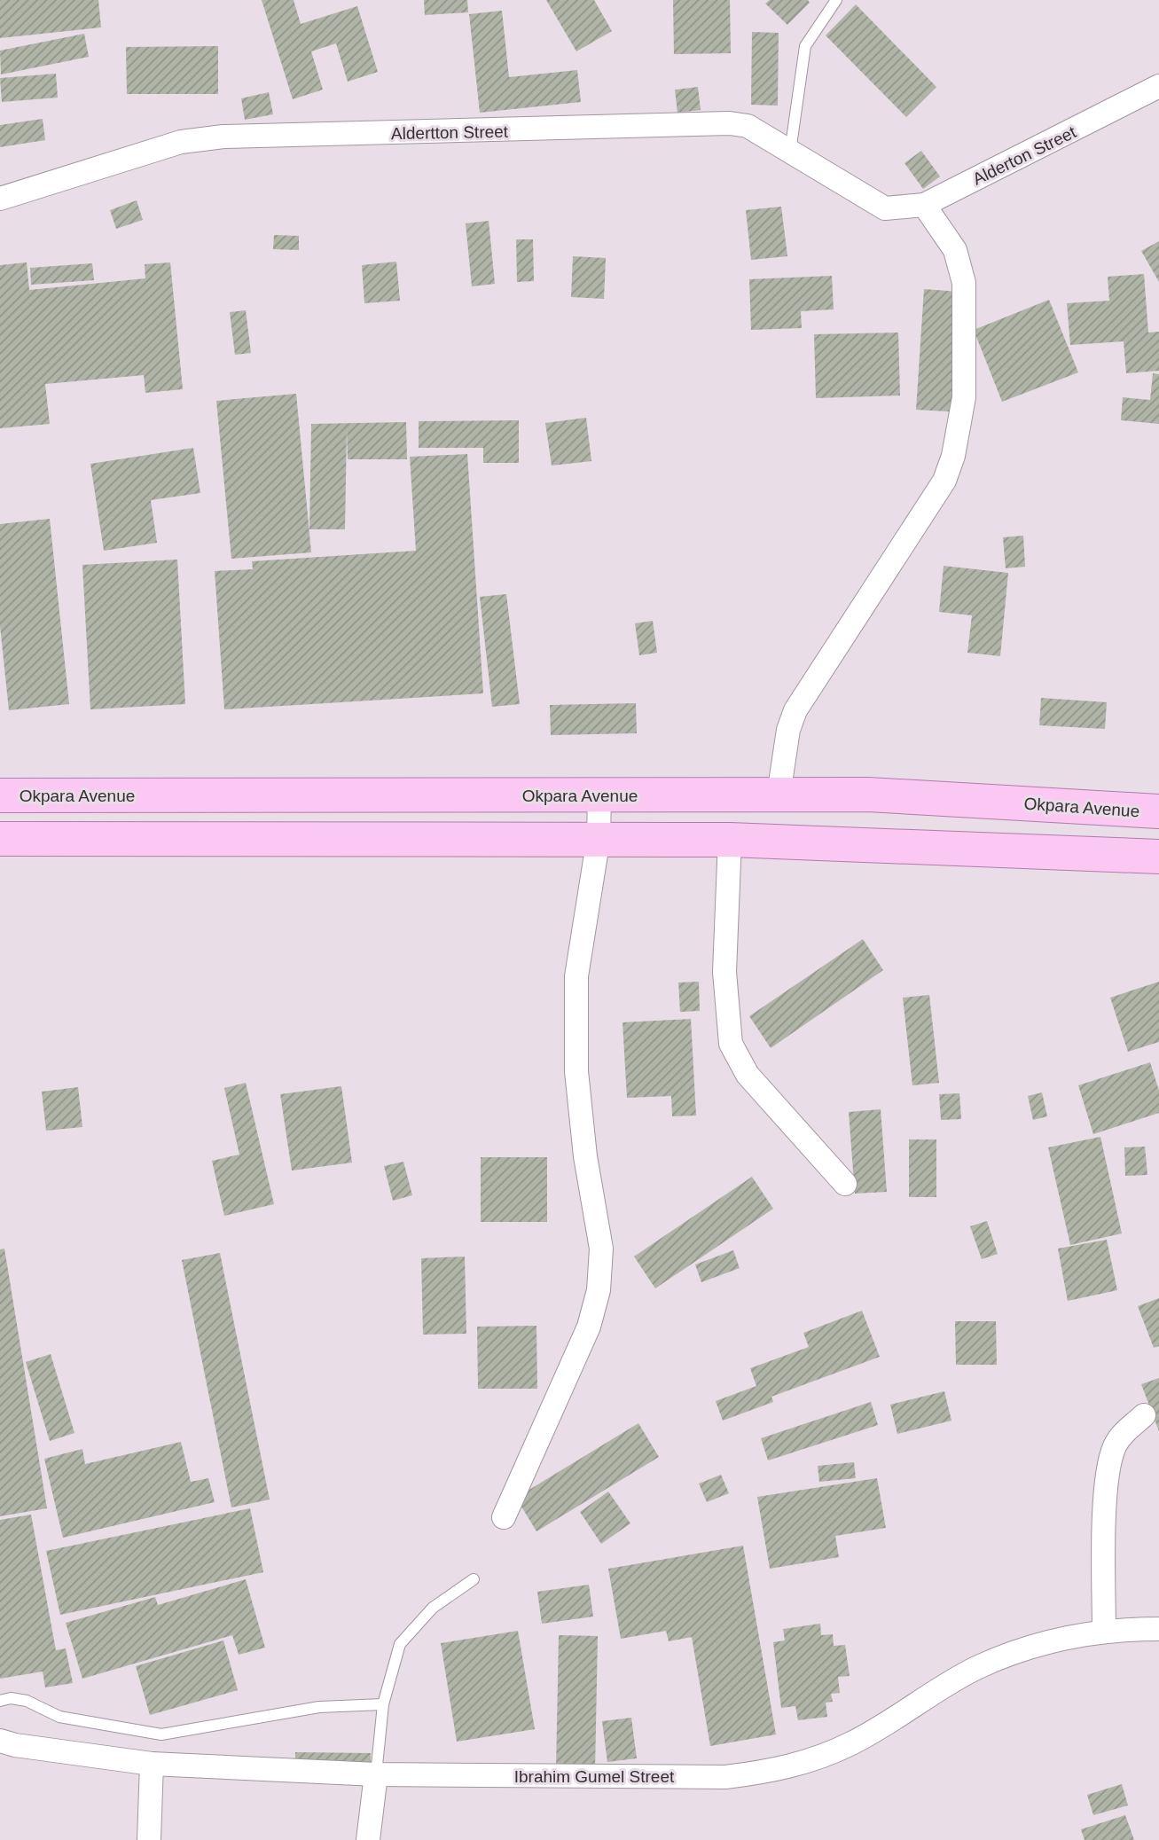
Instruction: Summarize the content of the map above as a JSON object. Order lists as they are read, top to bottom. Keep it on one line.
{"streets":{"main road":["Okpara Avenue"],"street":["Aldertton Street","Alderton Street","Ibrahim Gumel Street"]},"crossings":[["Aldertton Street","Alderton Street"]]}
